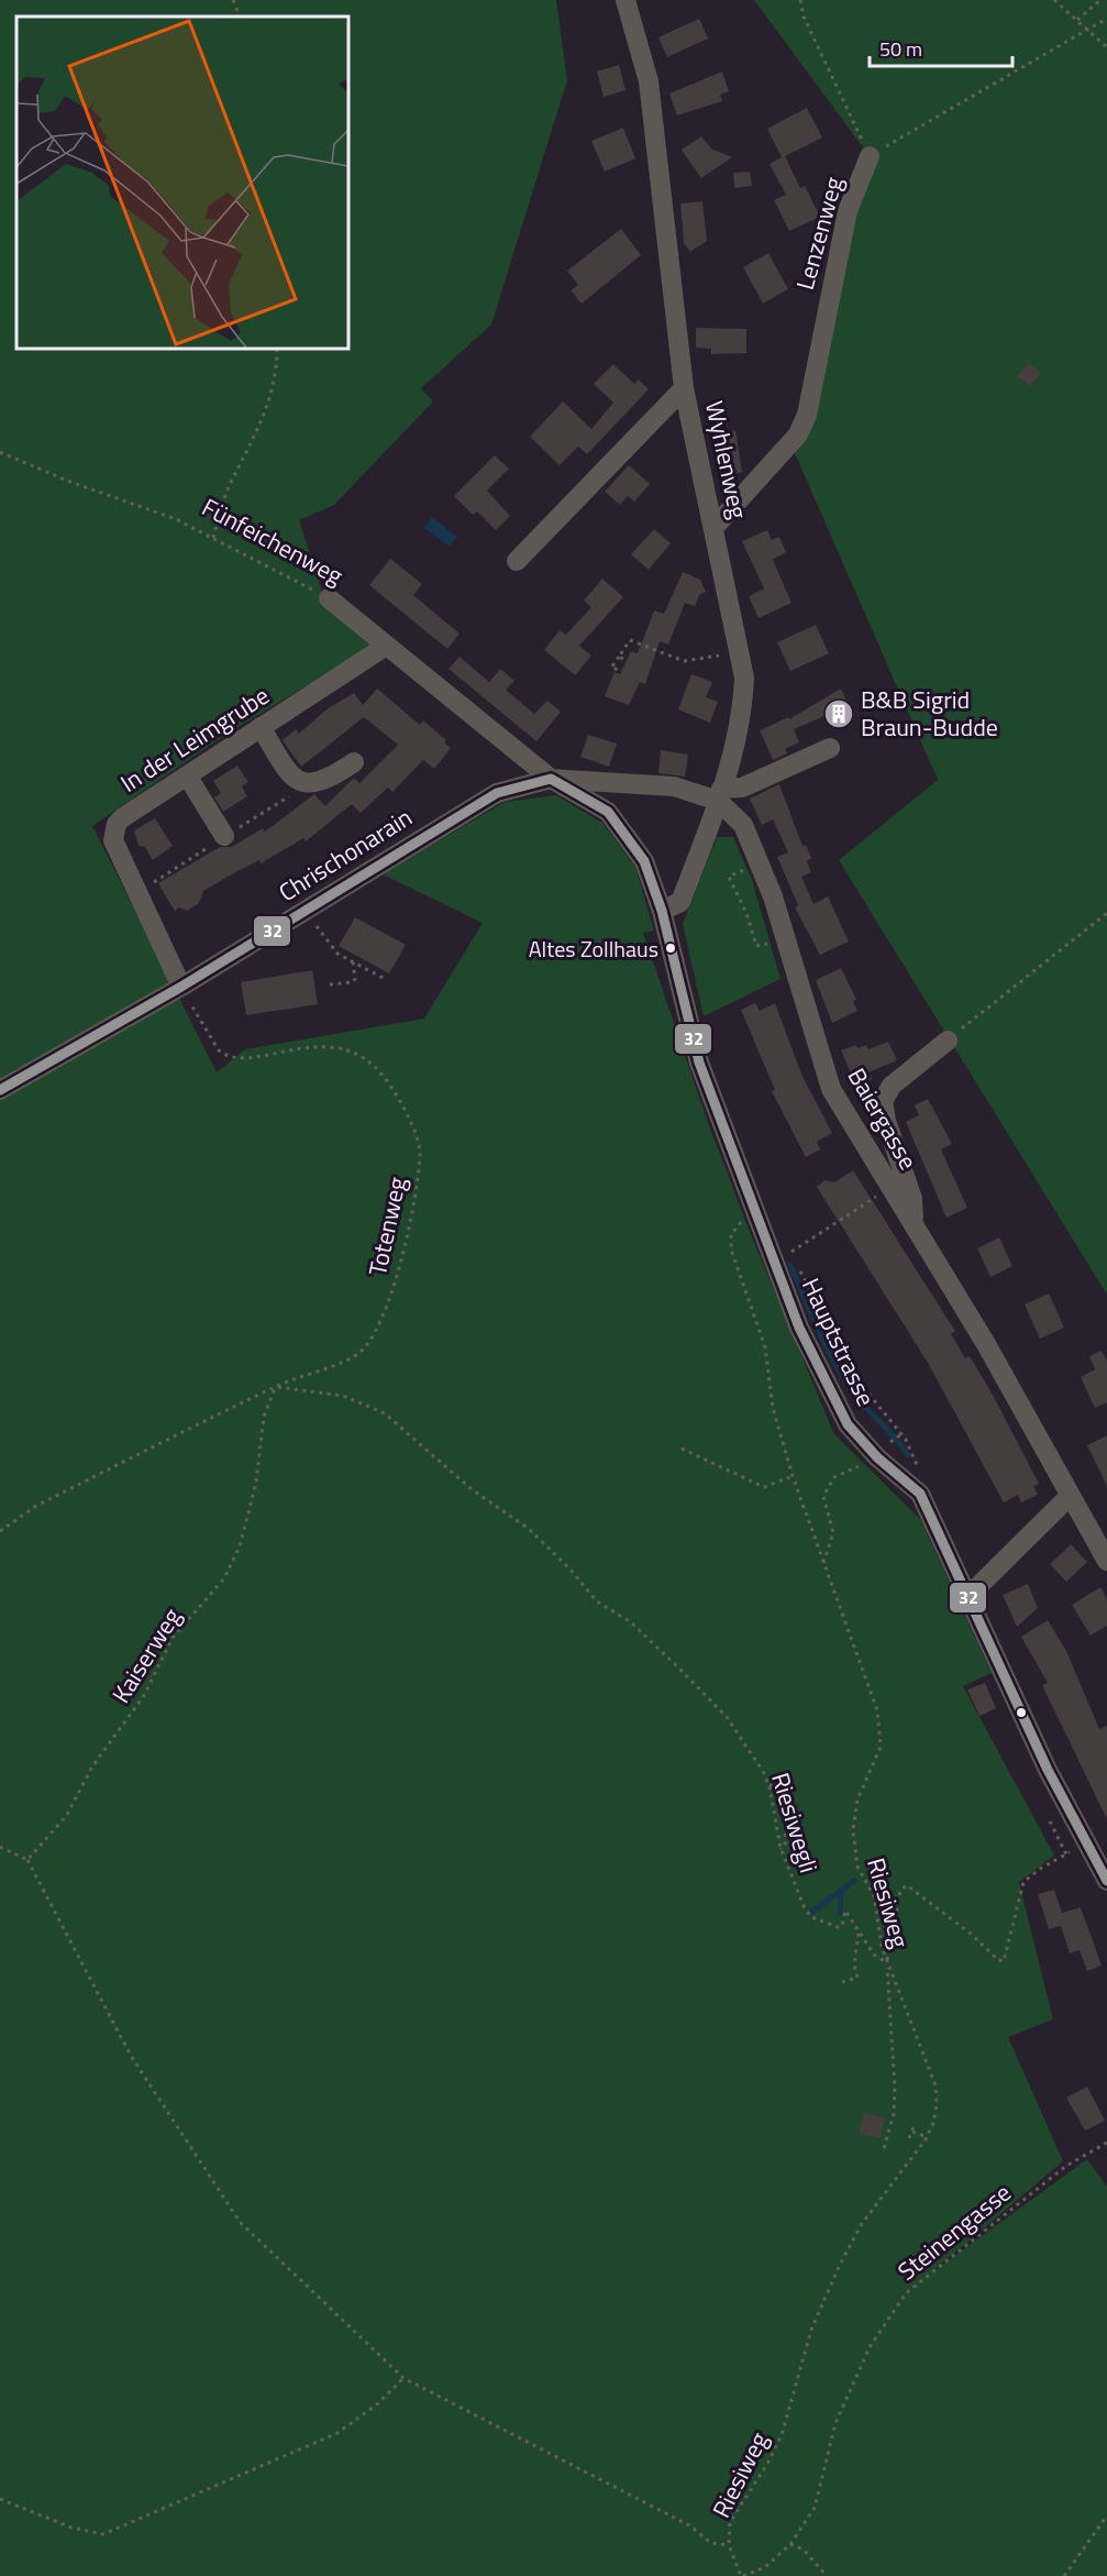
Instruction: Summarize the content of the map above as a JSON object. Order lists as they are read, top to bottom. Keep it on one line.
{"streets":{"street":["Lenzenweg","Wyhlenweg","Fünfeichenweg","In der Leimgrube","Chrischonarain","Baiergasse","Hauptstrasse"],"path":["Totenweg","Kaiserweg","Riesiwegli","Riesiweg","Steinengasse"]},"crossings":[["Lenzenweg","Wyhlenweg"],["Wyhlenweg","Baiergasse"],["Wyhlenweg","Hauptstrasse"],["Fünfeichenweg","In der Leimgrube"],["Fünfeichenweg","Chrischonarain"],["Fünfeichenweg","Baiergasse"],["In der Leimgrube","Chrischonarain"],["In der Leimgrube","Totenweg"],["Chrischonarain","Baiergasse"],["Chrischonarain","Totenweg"],["Totenweg","Kaiserweg"],["Totenweg","Riesiwegli"],["Hauptstrasse","Riesiweg"],["Kaiserweg","Riesiwegli"],["Riesiwegli","Riesiweg"],["Riesiweg","Steinengasse"]],"places":{"building":["B&B Sigrid Braun-Budde"],"other":["Altes Zollhaus"]},"lines":["transit line 32"],"scale_bar":"50 m"}
